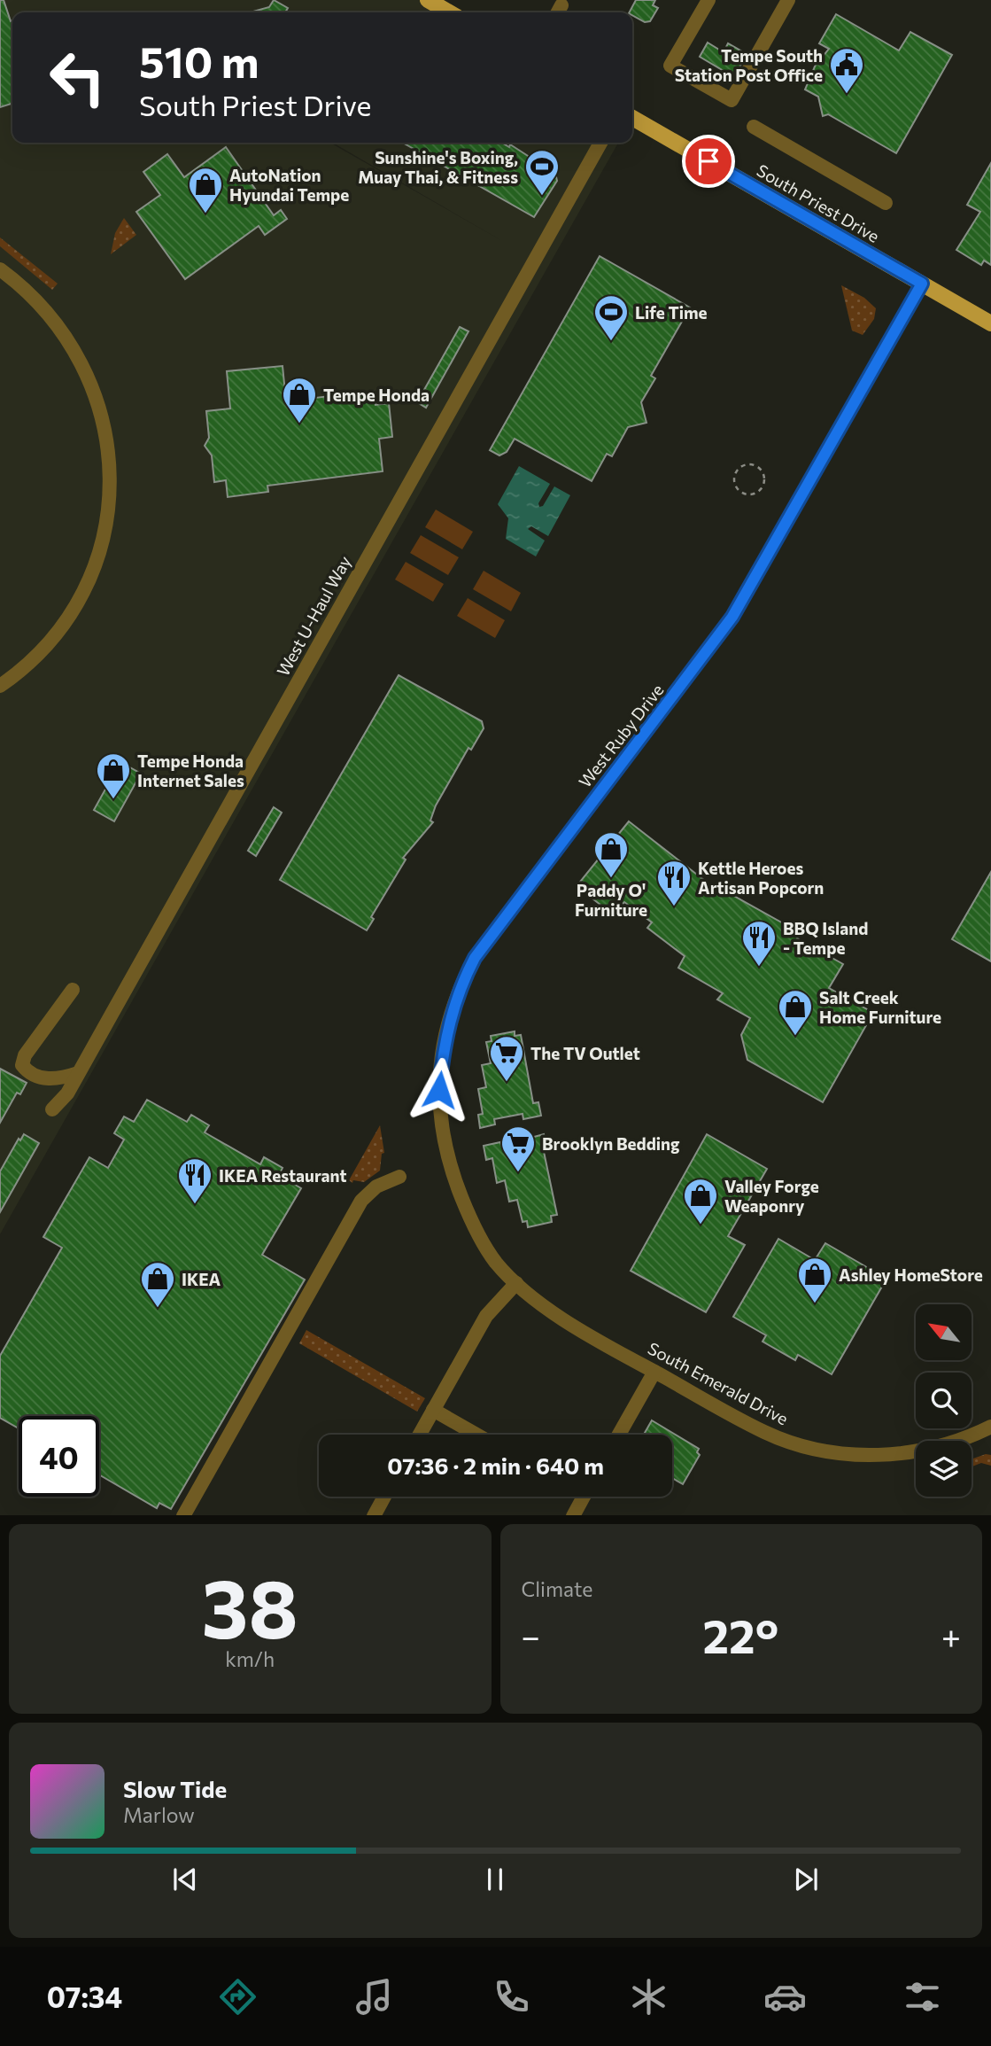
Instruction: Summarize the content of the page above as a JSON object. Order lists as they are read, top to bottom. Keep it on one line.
{"streets":{"main road":["South Priest Drive"],"street":["West U-Haul Way","West Ruby Drive","South Emerald Drive"]},"crossings":[["South Priest Drive","West Ruby Drive"],["West Ruby Drive","South Emerald Drive"]],"places":{"public building":["Tempe South Station Post Office"],"sports":["Sunshine's Boxing, Muay Thai, & Fitness","Life Time"],"shop":["AutoNation Hyundai Tempe","Tempe Honda","Tempe Honda Internet Sales","Paddy O' Furniture","Salt Creek Home Furniture","Valley Forge Weaponry","Ashley HomeStore","IKEA"],"restaurant":["Kettle Heroes Artisan Popcorn","BBQ Island - Tempe","IKEA Restaurant"],"supermarket":["The TV Outlet","Brooklyn Bedding"]},"north":"top left","page":{"turn":["510 m","South Priest Drive"],"limit":"40","trip":"07:36 · 2 min · 640 m","tile":[["38","km/h"],"Climate"],"heat":["−","22°","+"],"song":["Slow Tide","Marlow"],"tabs":"07:34"}}
